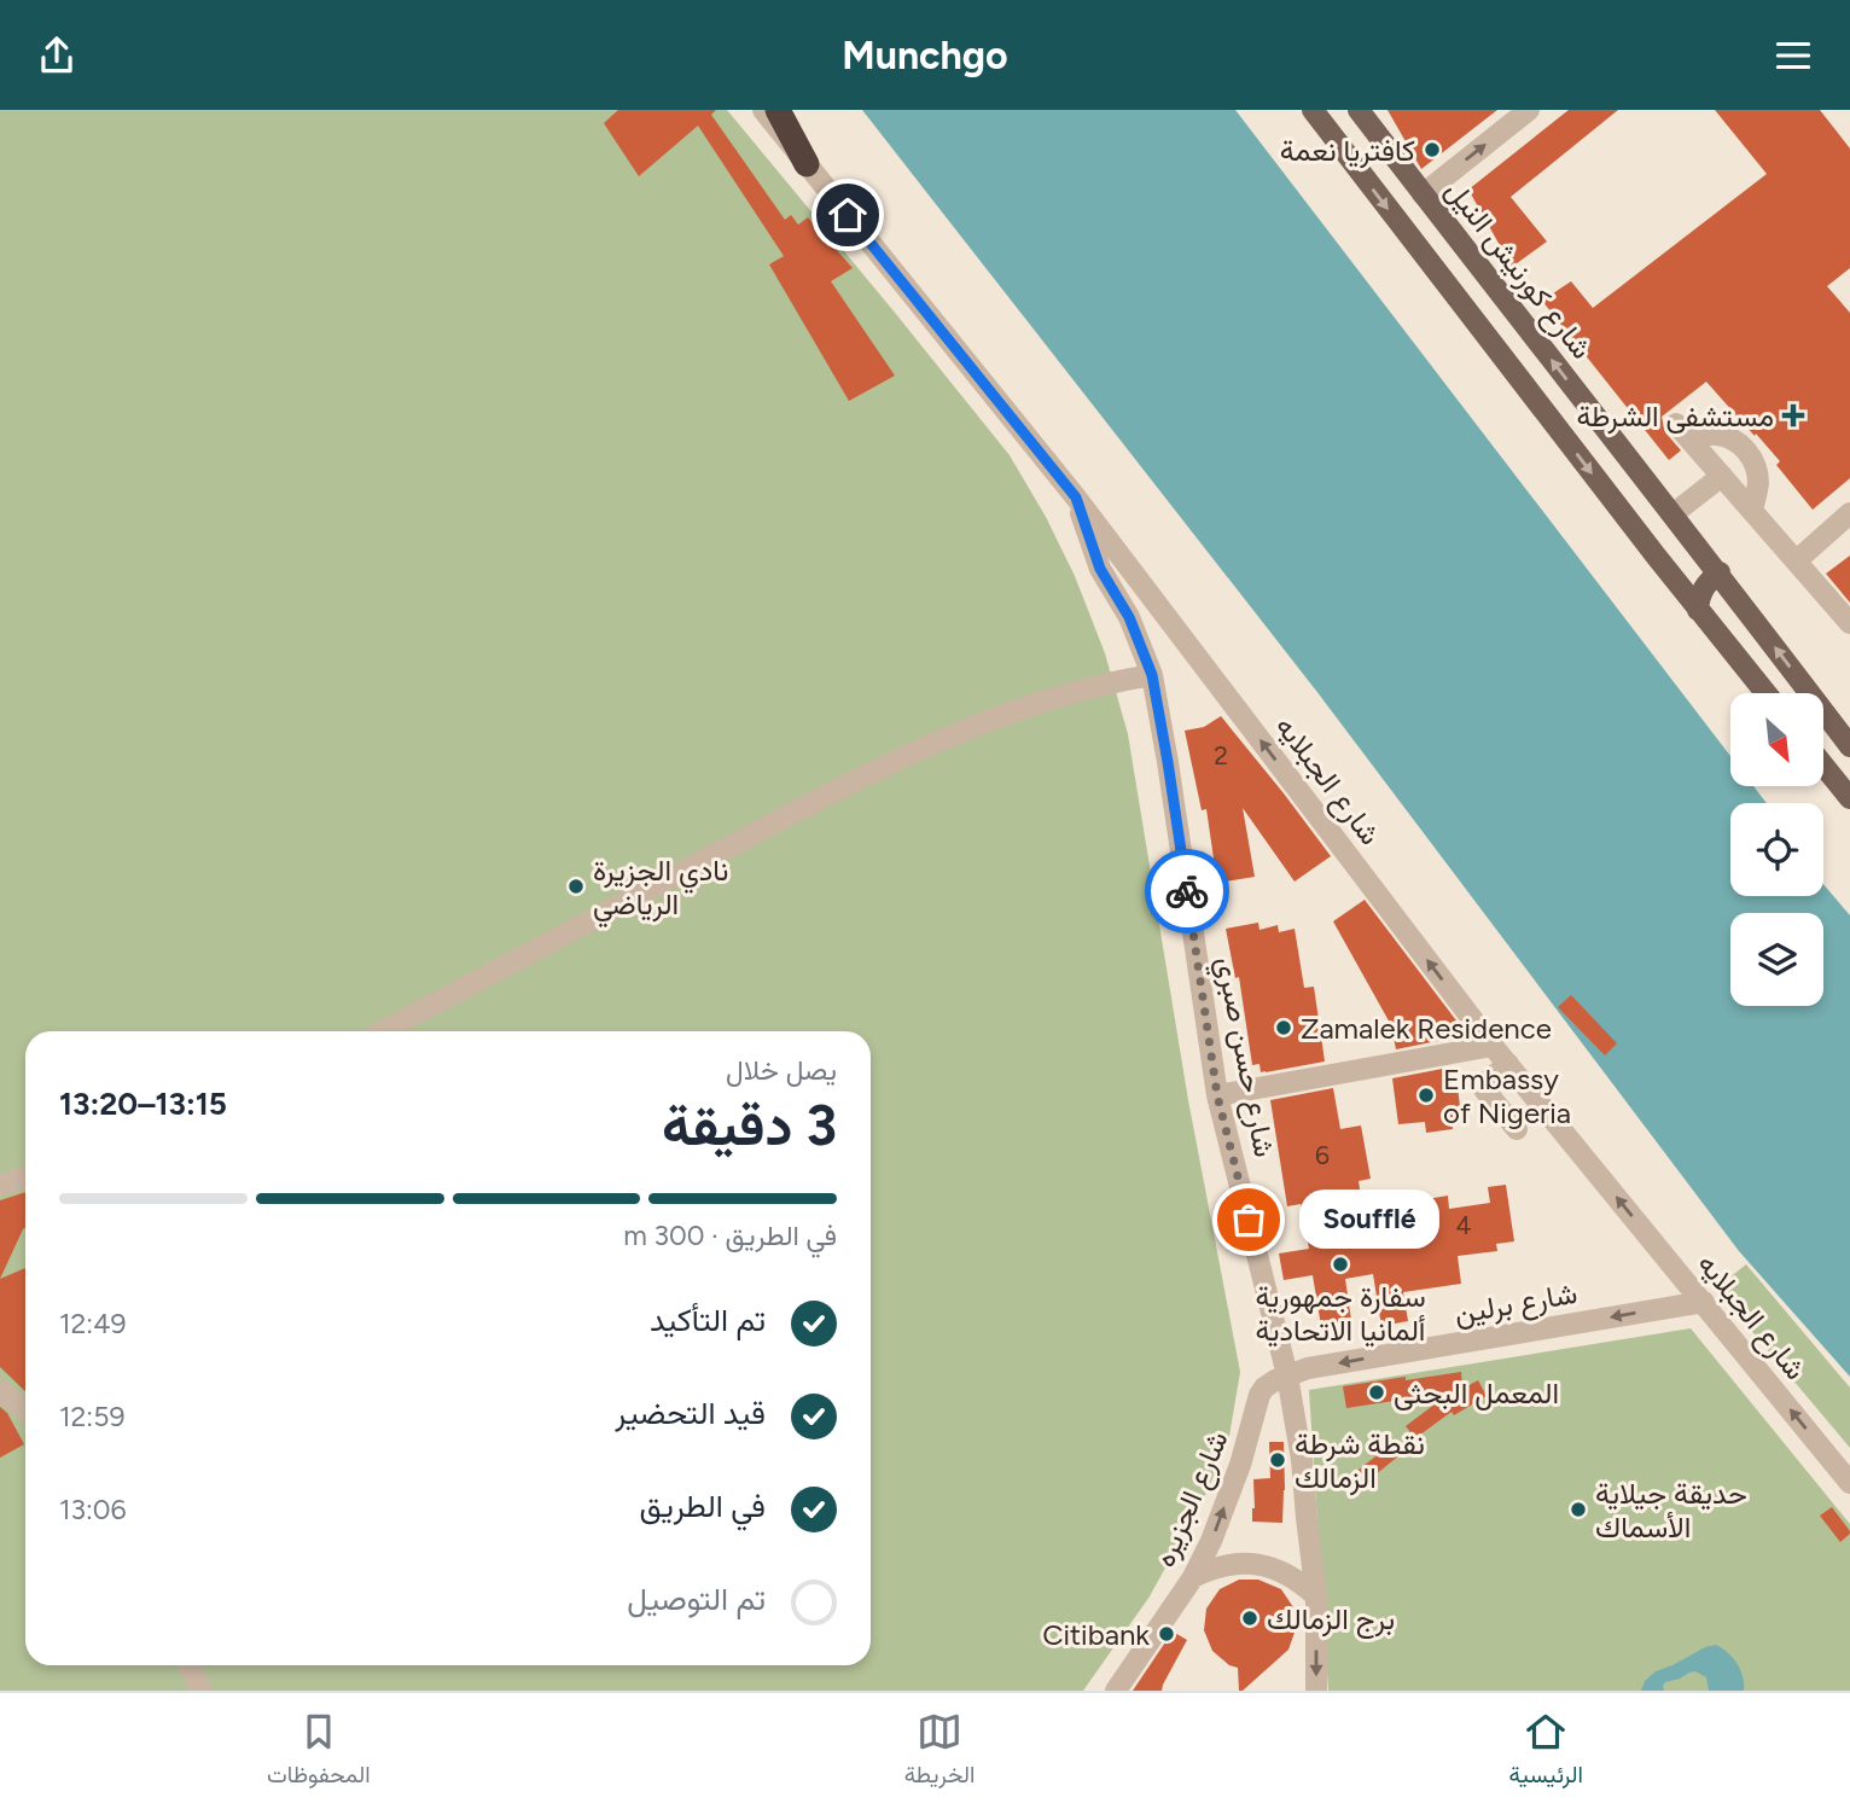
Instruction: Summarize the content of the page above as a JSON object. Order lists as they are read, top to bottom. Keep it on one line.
{"streets":{"main road":["شارع كورنيش النيل"],"street":["شارع الجبلايه","شارع حسن صبري","شارع برلين","شارع الجزيره"]},"crossings":[["شارع الجبلايه","شارع حسن صبري"],["شارع الجبلايه","شارع برلين"],["شارع حسن صبري","شارع برلين"],["شارع حسن صبري","شارع الجزيره"],["شارع برلين","شارع الجزيره"]],"one_way":["شارع الجبلايه","شارع برلين","شارع الجزيره"],"places":{"other":["كافتريا نعمة","نادي الجزيرة الرياضي","Zamalek Residence","Embassy of Nigeria","Soufflé","سفارة جمهورية ألمانيا الاتحادية","المعمل البحثى","نقطة شرطة الزمالك","حديقة جيلاية الأسماك","برج الزمالك","Citibank"],"health":["مستشفى الشرطة"]},"house_numbers":["2","6","4"],"north":"bottom right","page":{"header":"Munchgo","heading":["3 دقيقة","يصل خلال","13:15–13:20"],"bar":"في الطريق · 300 m","bubble":"Soufflé","list":[["تم التأكيد","12:49"],["قيد التحضير","12:59"],["في الطريق","13:06"],"تم التوصيل"],"tabs":["الرئيسية","الخريطة","المحفوظات"]}}
